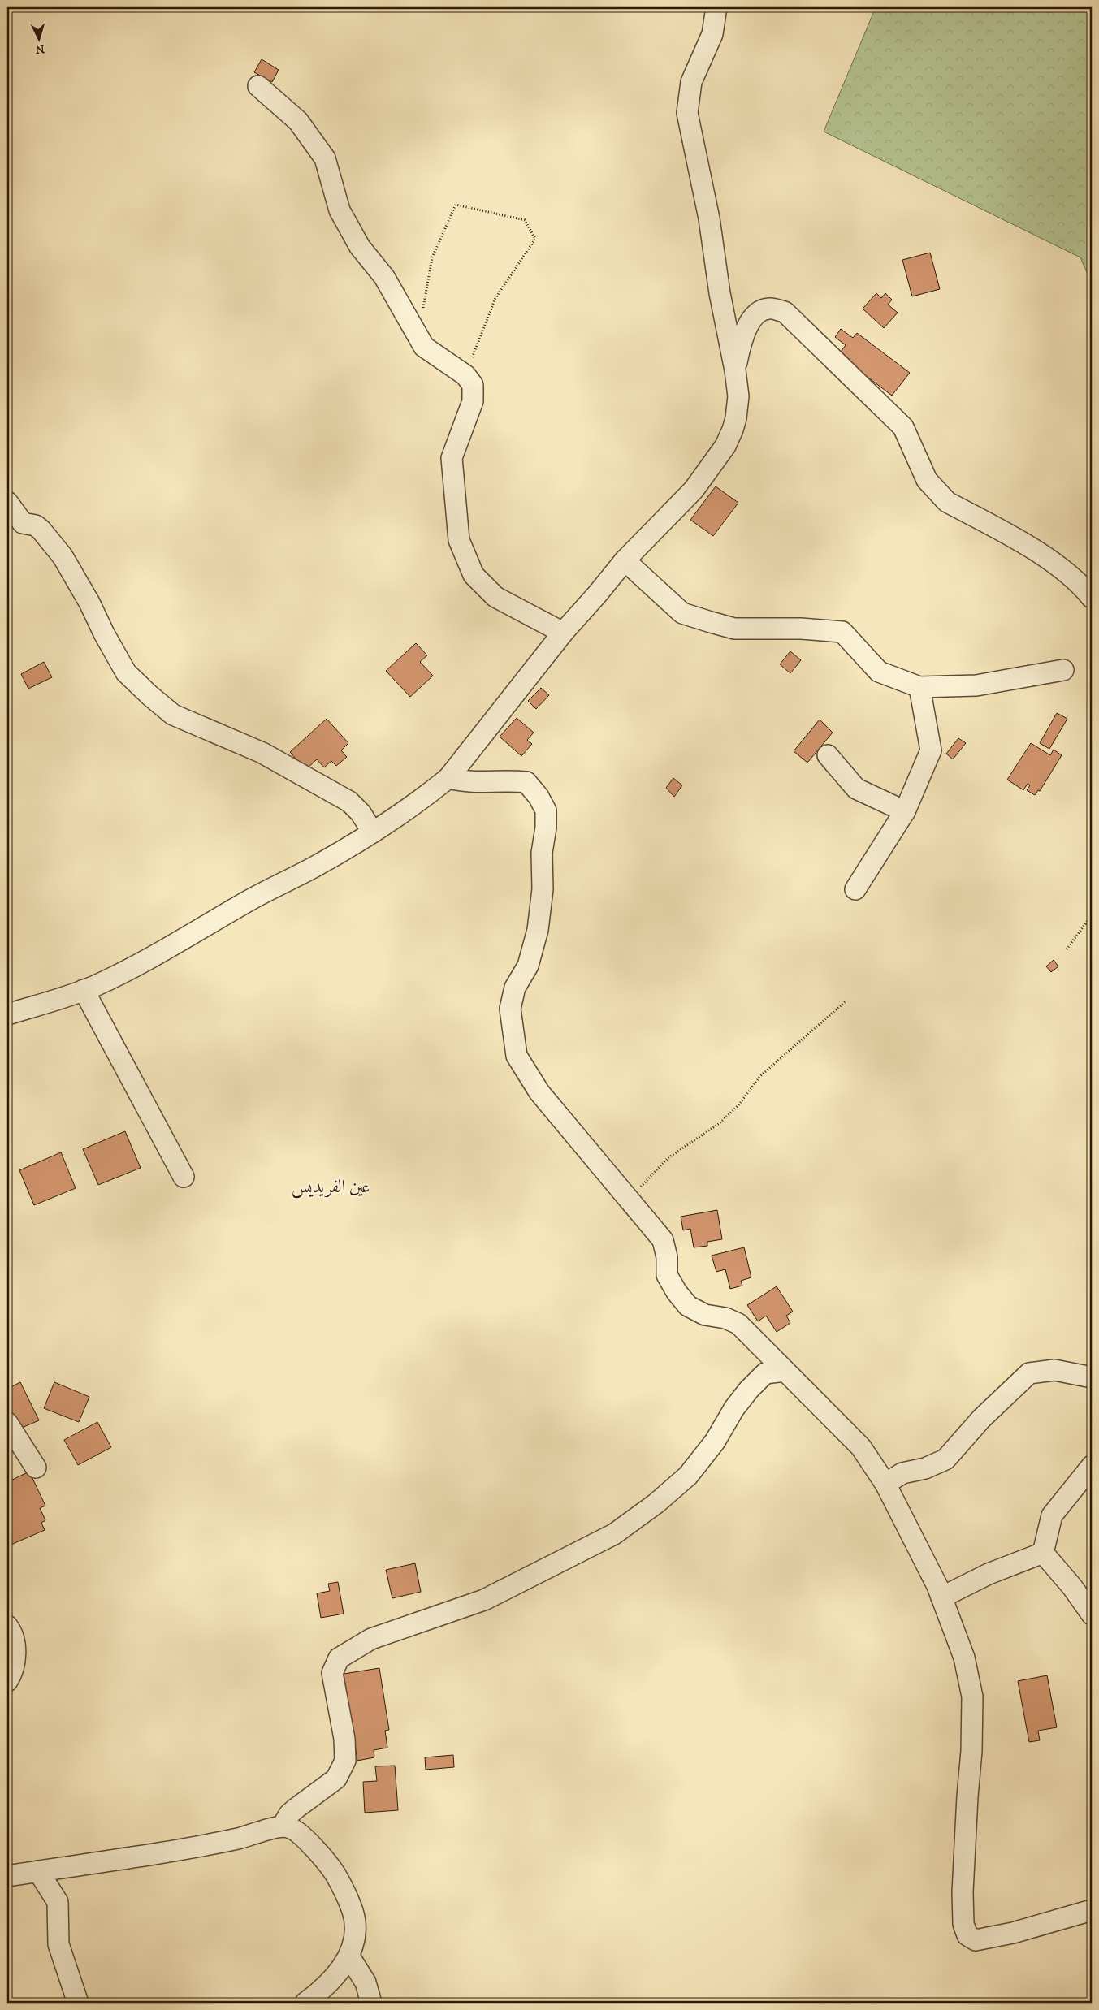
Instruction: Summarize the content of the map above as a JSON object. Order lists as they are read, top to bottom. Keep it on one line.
{"districts":["عين الفريديس"],"north":"bottom"}
